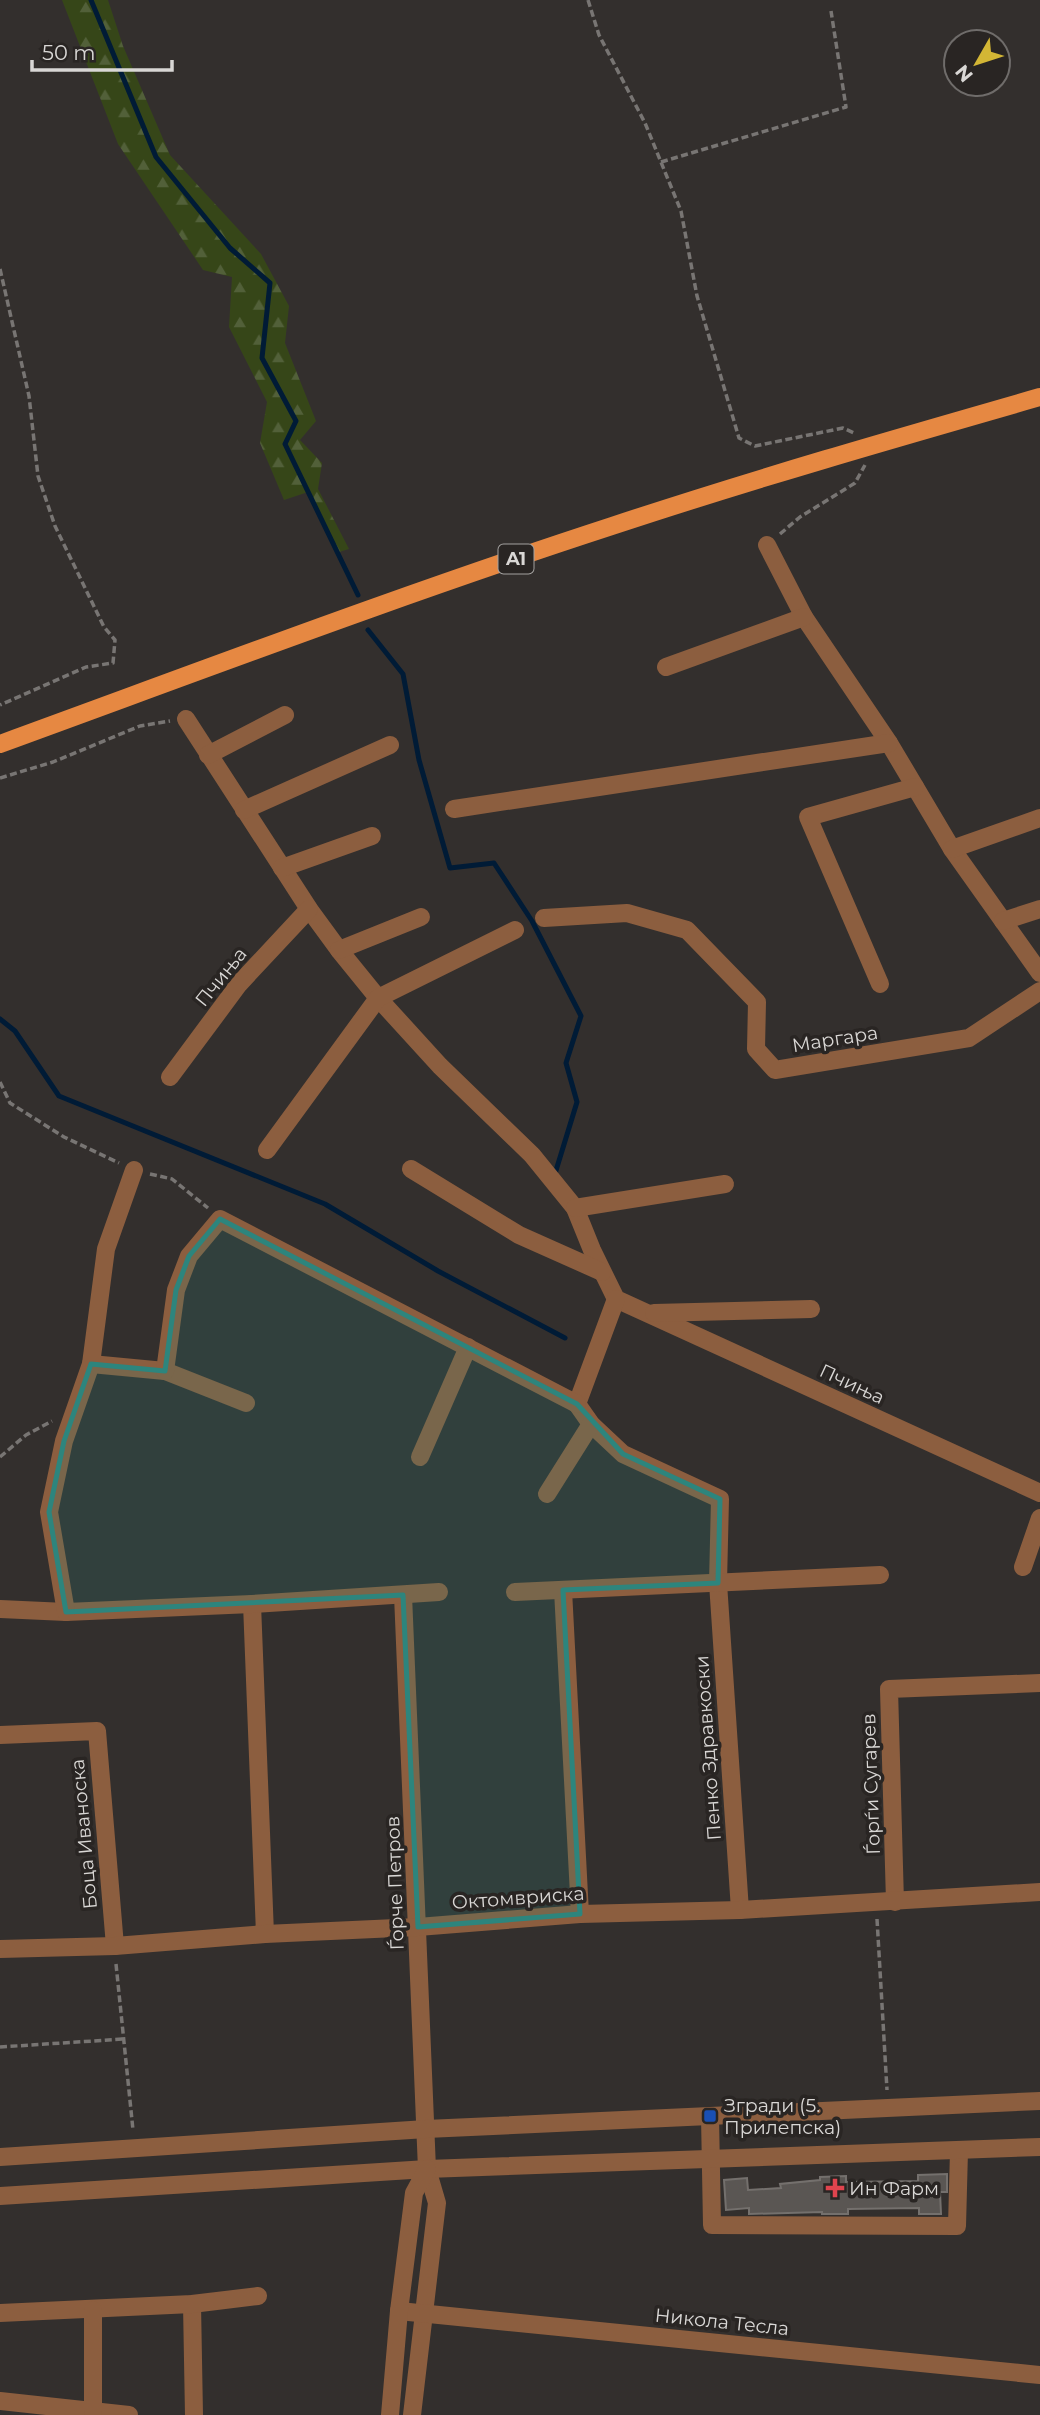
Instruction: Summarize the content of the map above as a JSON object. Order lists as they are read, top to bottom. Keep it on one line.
{"streets":{"main road":["A1"],"street":["Пчиња","Маргара","Пенко Здравкоски","Ѓорѓи Сугарев","Боца Иваноска","Ѓорче Петров","Октомвриска","Никола Тесла"]},"crossings":[["Пенко Здравкоски","Октомвриска"],["Ѓорѓи Сугарев","Октомвриска"],["Боца Иваноска","Октомвриска"],["Ѓорче Петров","Октомвриска"],["Ѓорче Петров","Никола Тесла"]],"places":{"transit":["Згради (5. Прилепска)"],"health":["Ин Фарм"]},"scale_bar":"50 m","north":"bottom left"}
